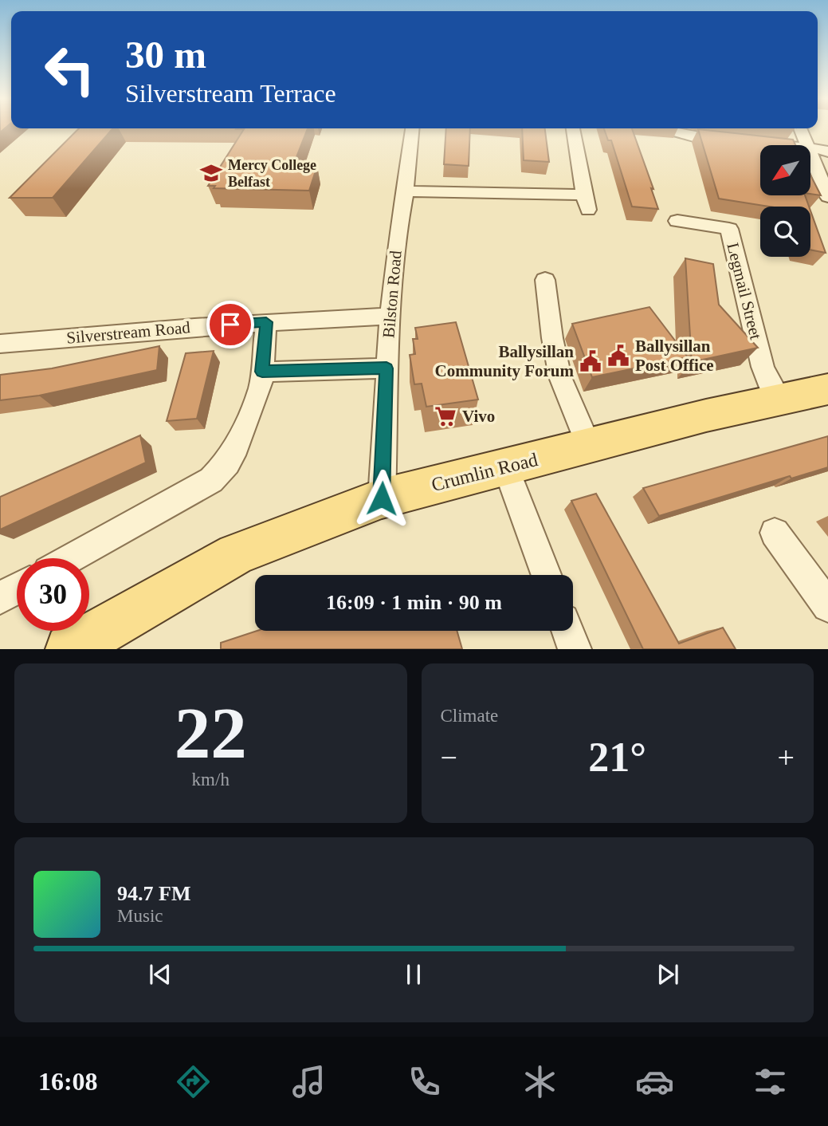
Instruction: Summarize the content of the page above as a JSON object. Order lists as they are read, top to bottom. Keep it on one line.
{"streets":{"main road":["Crumlin Road"],"street":["Legmail Street","Bilston Road","Silverstream Road"]},"crossings":[["Legmail Street","Crumlin Road"],["Bilston Road","Silverstream Road"],["Bilston Road","Crumlin Road"]],"places":{"school or university":["Mercy College Belfast"],"public building":["Ballysillan Post Office","Ballysillan Community Forum"],"supermarket":["Vivo"]},"north":"bottom left","page":{"turn":["30 m","Silverstream Terrace"],"limit":"30","trip":"16:09 · 1 min · 90 m","tile":[["22","km/h"],"Climate"],"heat":["−","21°","+"],"song":["94.7 FM","Music"],"tabs":"16:08"}}
